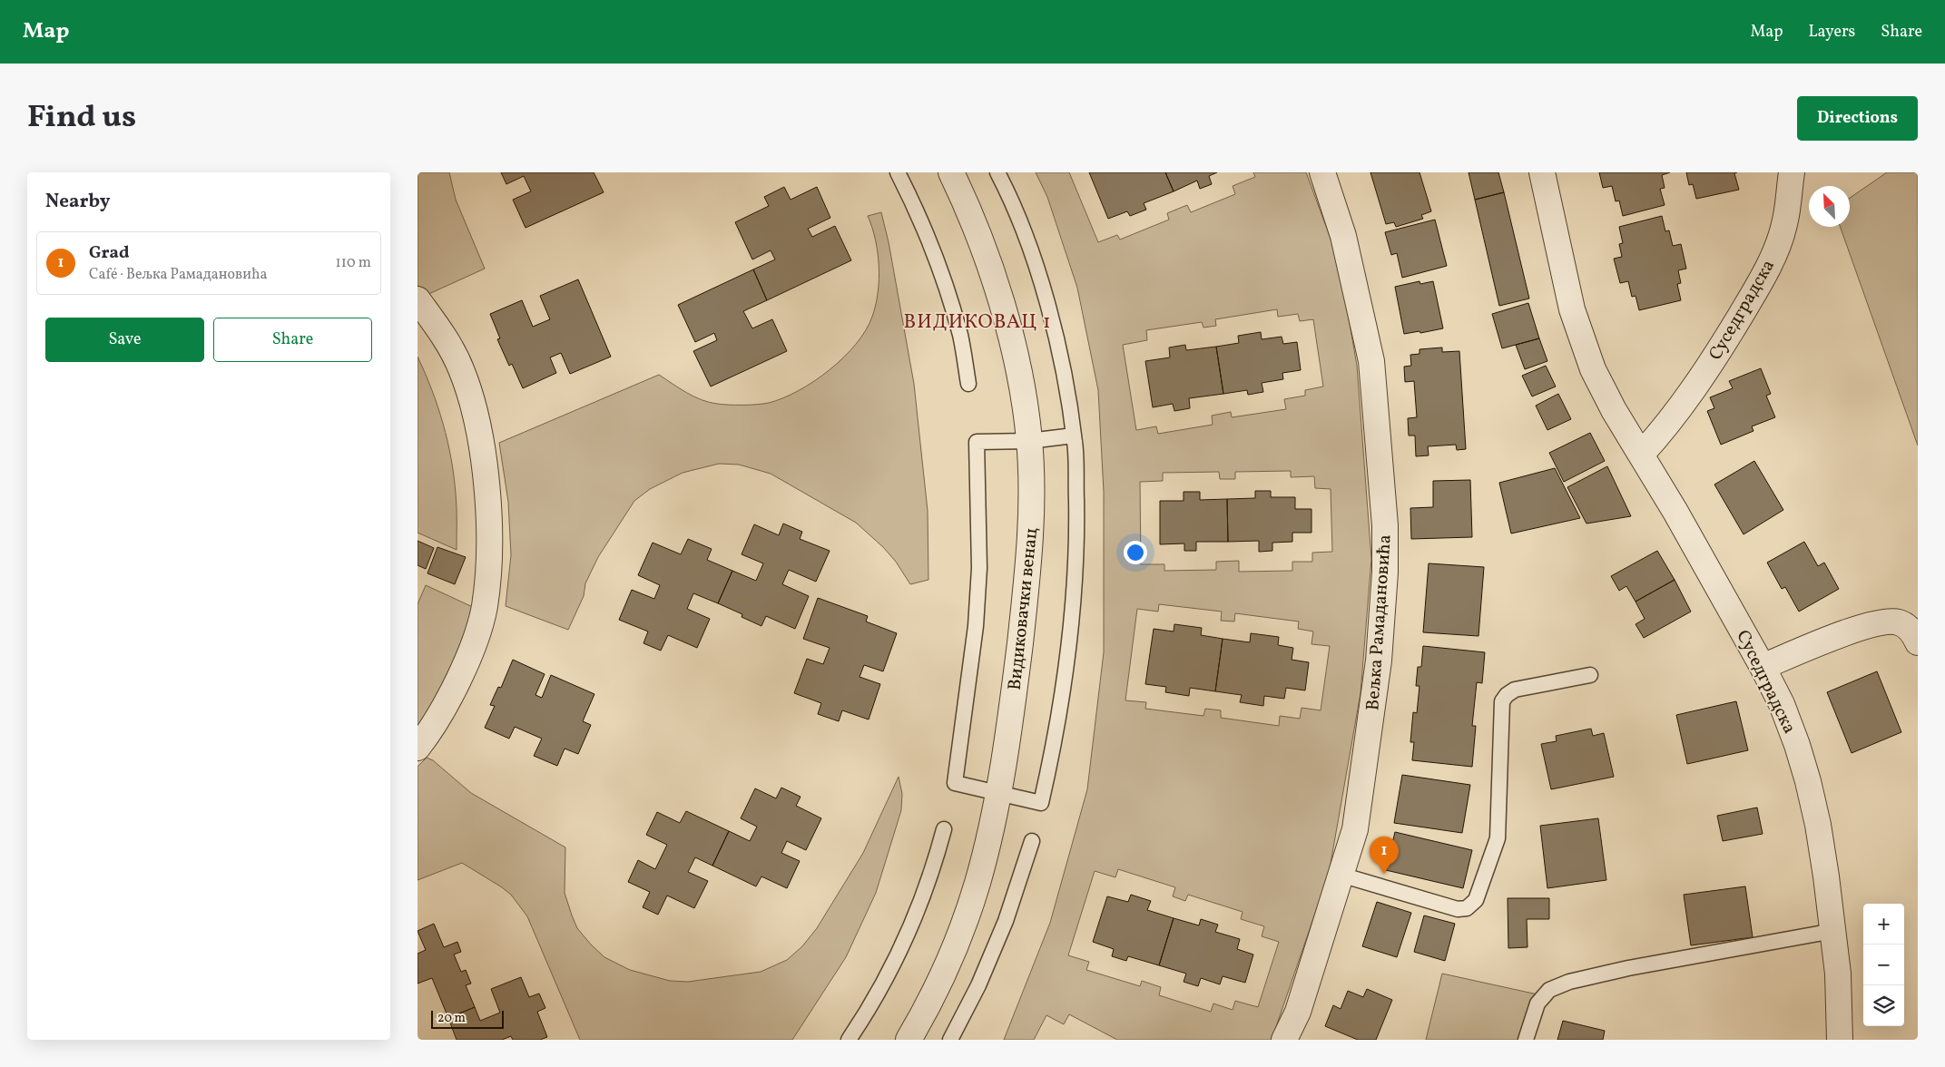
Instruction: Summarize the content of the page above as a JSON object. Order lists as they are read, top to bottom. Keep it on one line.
{"streets":{"street":["Суседградска","Видиковачки венац","Вељка Рамадановића"]},"districts":["ВИДИКОВАЦ 1"],"scale_bar":"20 m","north":"top left","page":{"header":"Map","nav":["Map","Layers","Share"],"title":"Find us","buttons":["Directions",["Save","Share"]],"heading":"Nearby","list":[{"mark":"1","name":"Grad","note":"Café · Вељка Рамадановића","value":"110 m"}],"pins":"1","map_buttons":["+","−"],"scale":"20 m"}}
